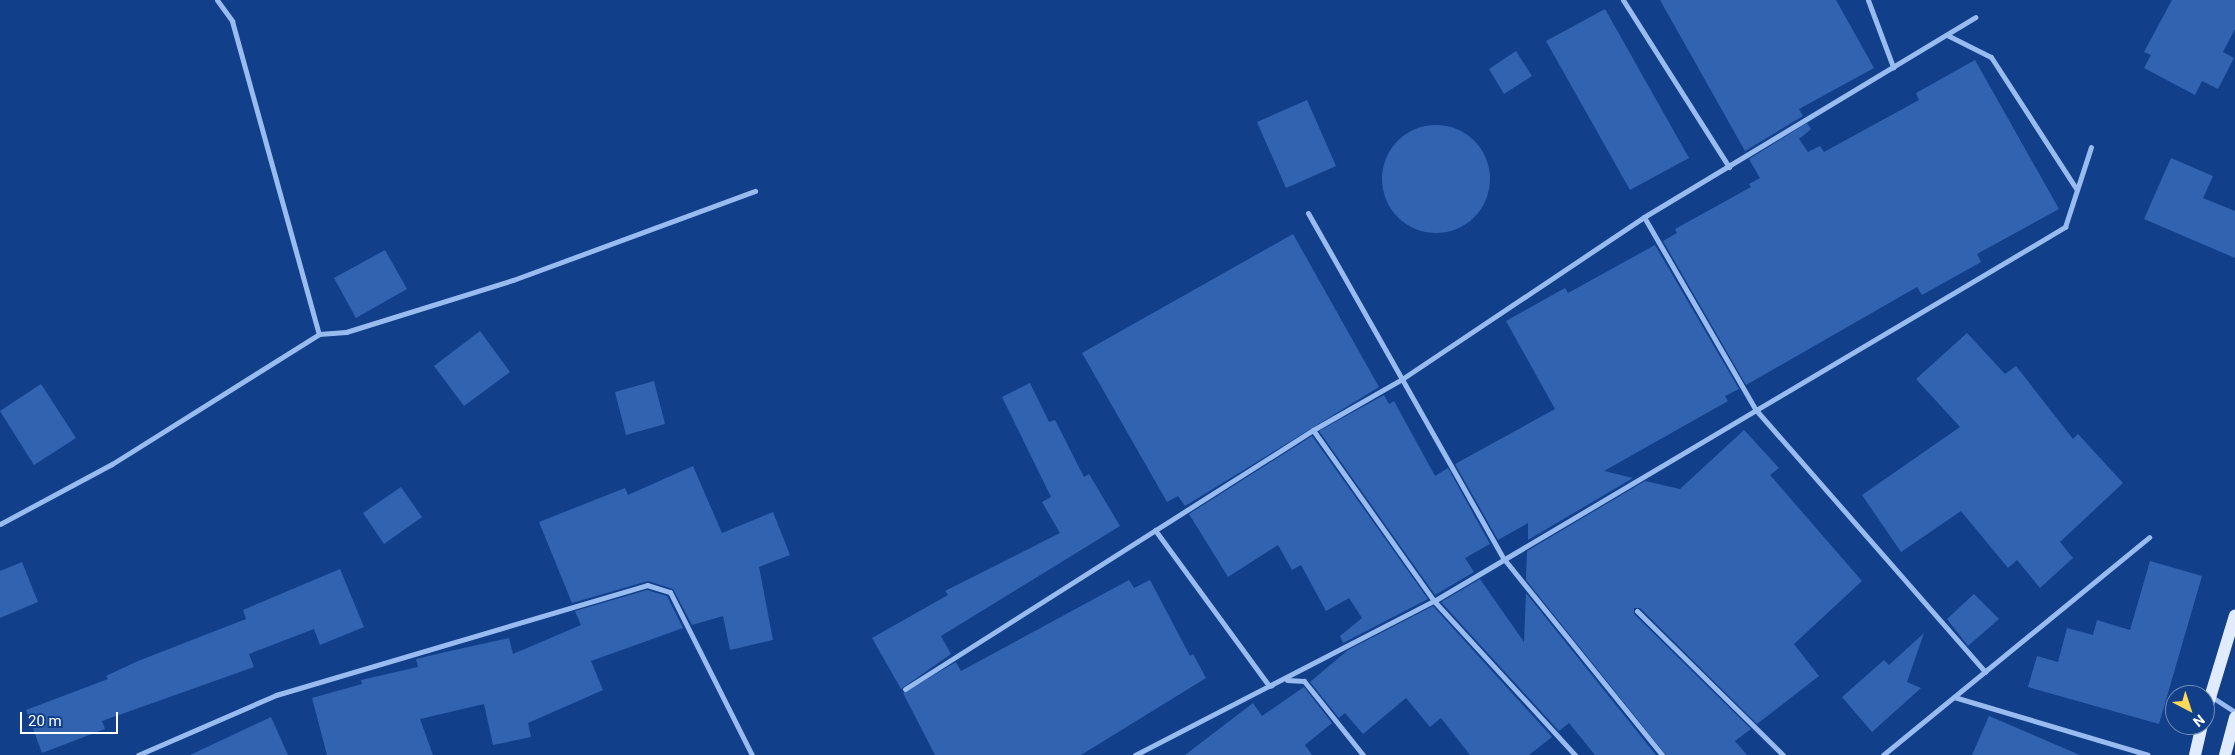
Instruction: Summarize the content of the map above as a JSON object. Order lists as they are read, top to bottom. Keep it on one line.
{"scale_bar":"20 m","north":"bottom right"}
